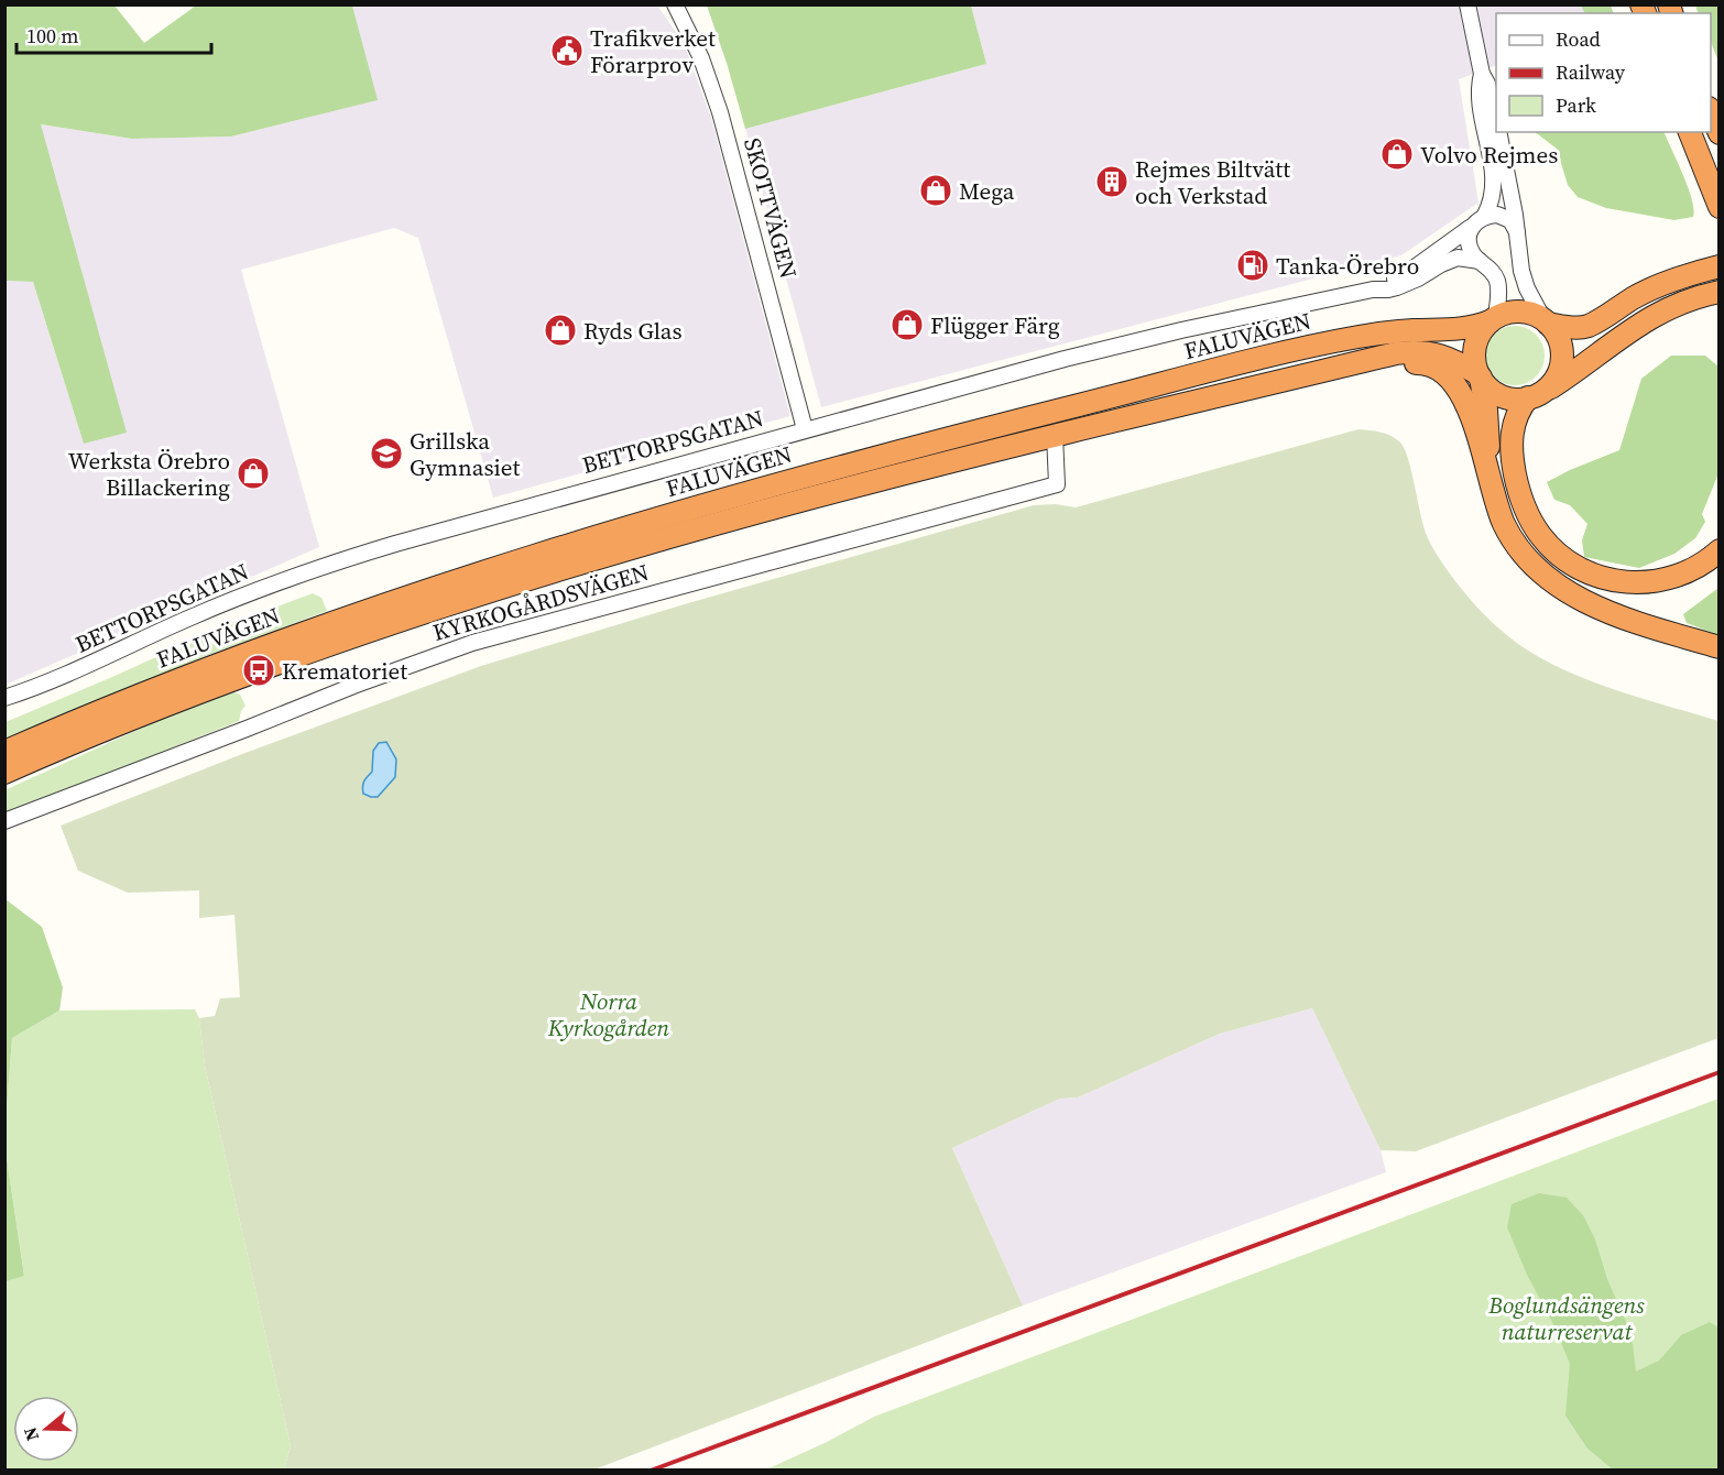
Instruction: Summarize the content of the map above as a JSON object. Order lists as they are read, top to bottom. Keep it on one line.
{"streets":{"highway":["FALUVÄGEN"],"street":["SKOTTVÄGEN","BETTORPSGATAN","KYRKOGÅRDSVÄGEN"]},"crossings":[["SKOTTVÄGEN","BETTORPSGATAN"],["FALUVÄGEN","KYRKOGÅRDSVÄGEN"]],"parks":["Norra Kyrkogården","Boglundsängens naturreservat"],"places":{"public building":["Trafikverket Förarprov"],"shop":["Volvo Rejmes","Mega","Flügger Färg","Ryds Glas","Werksta Örebro Billackering"],"building":["Rejmes Biltvätt och Verkstad"],"fuel station":["Tanka-Örebro"],"school or university":["Grillska Gymnasiet"],"bus stop":["Krematoriet"]},"legend":["Road","Railway","Park"],"scale_bar":"100 m","north":"left"}
